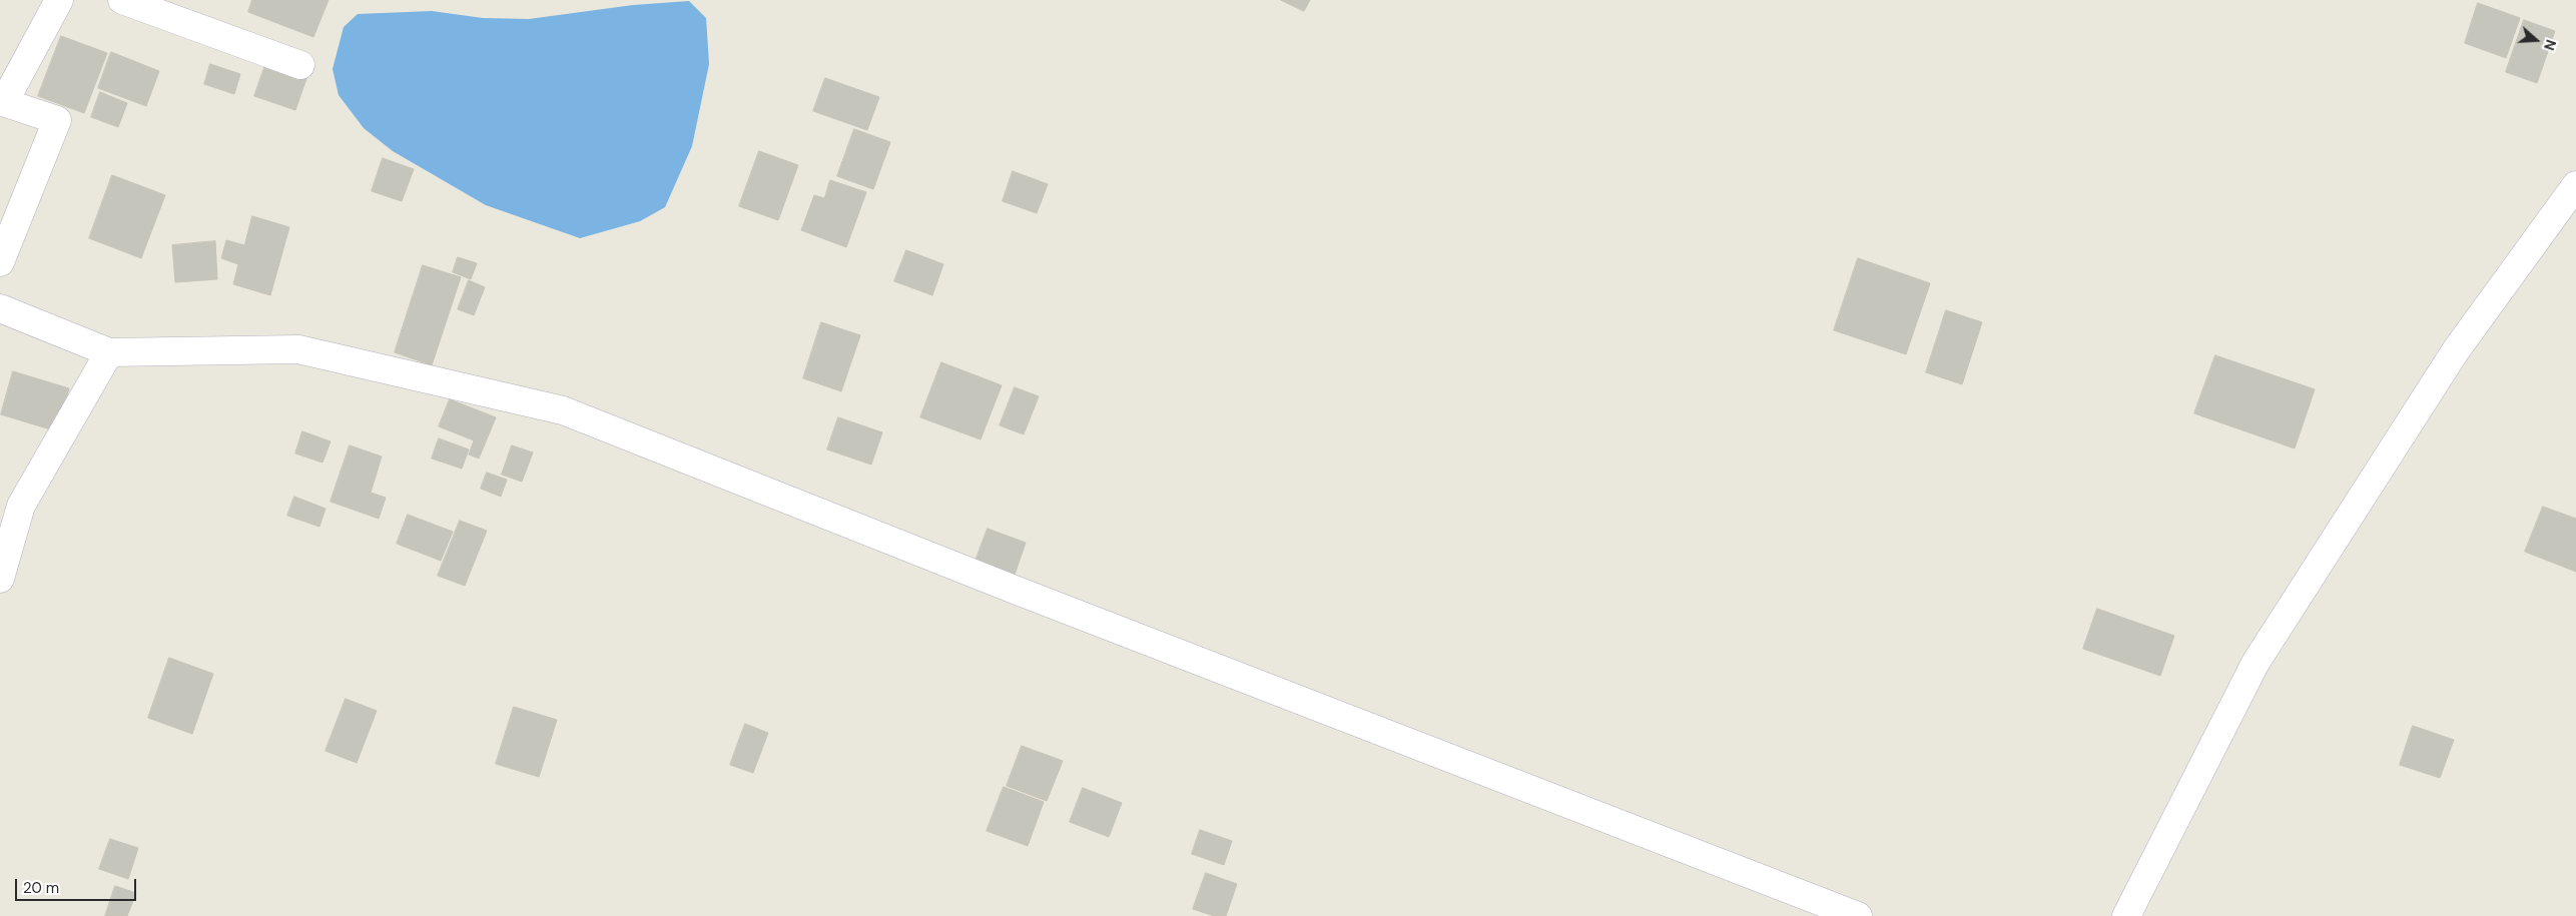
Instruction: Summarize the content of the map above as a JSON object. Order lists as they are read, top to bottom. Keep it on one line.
{"scale_bar":"20 m","north":"right"}
